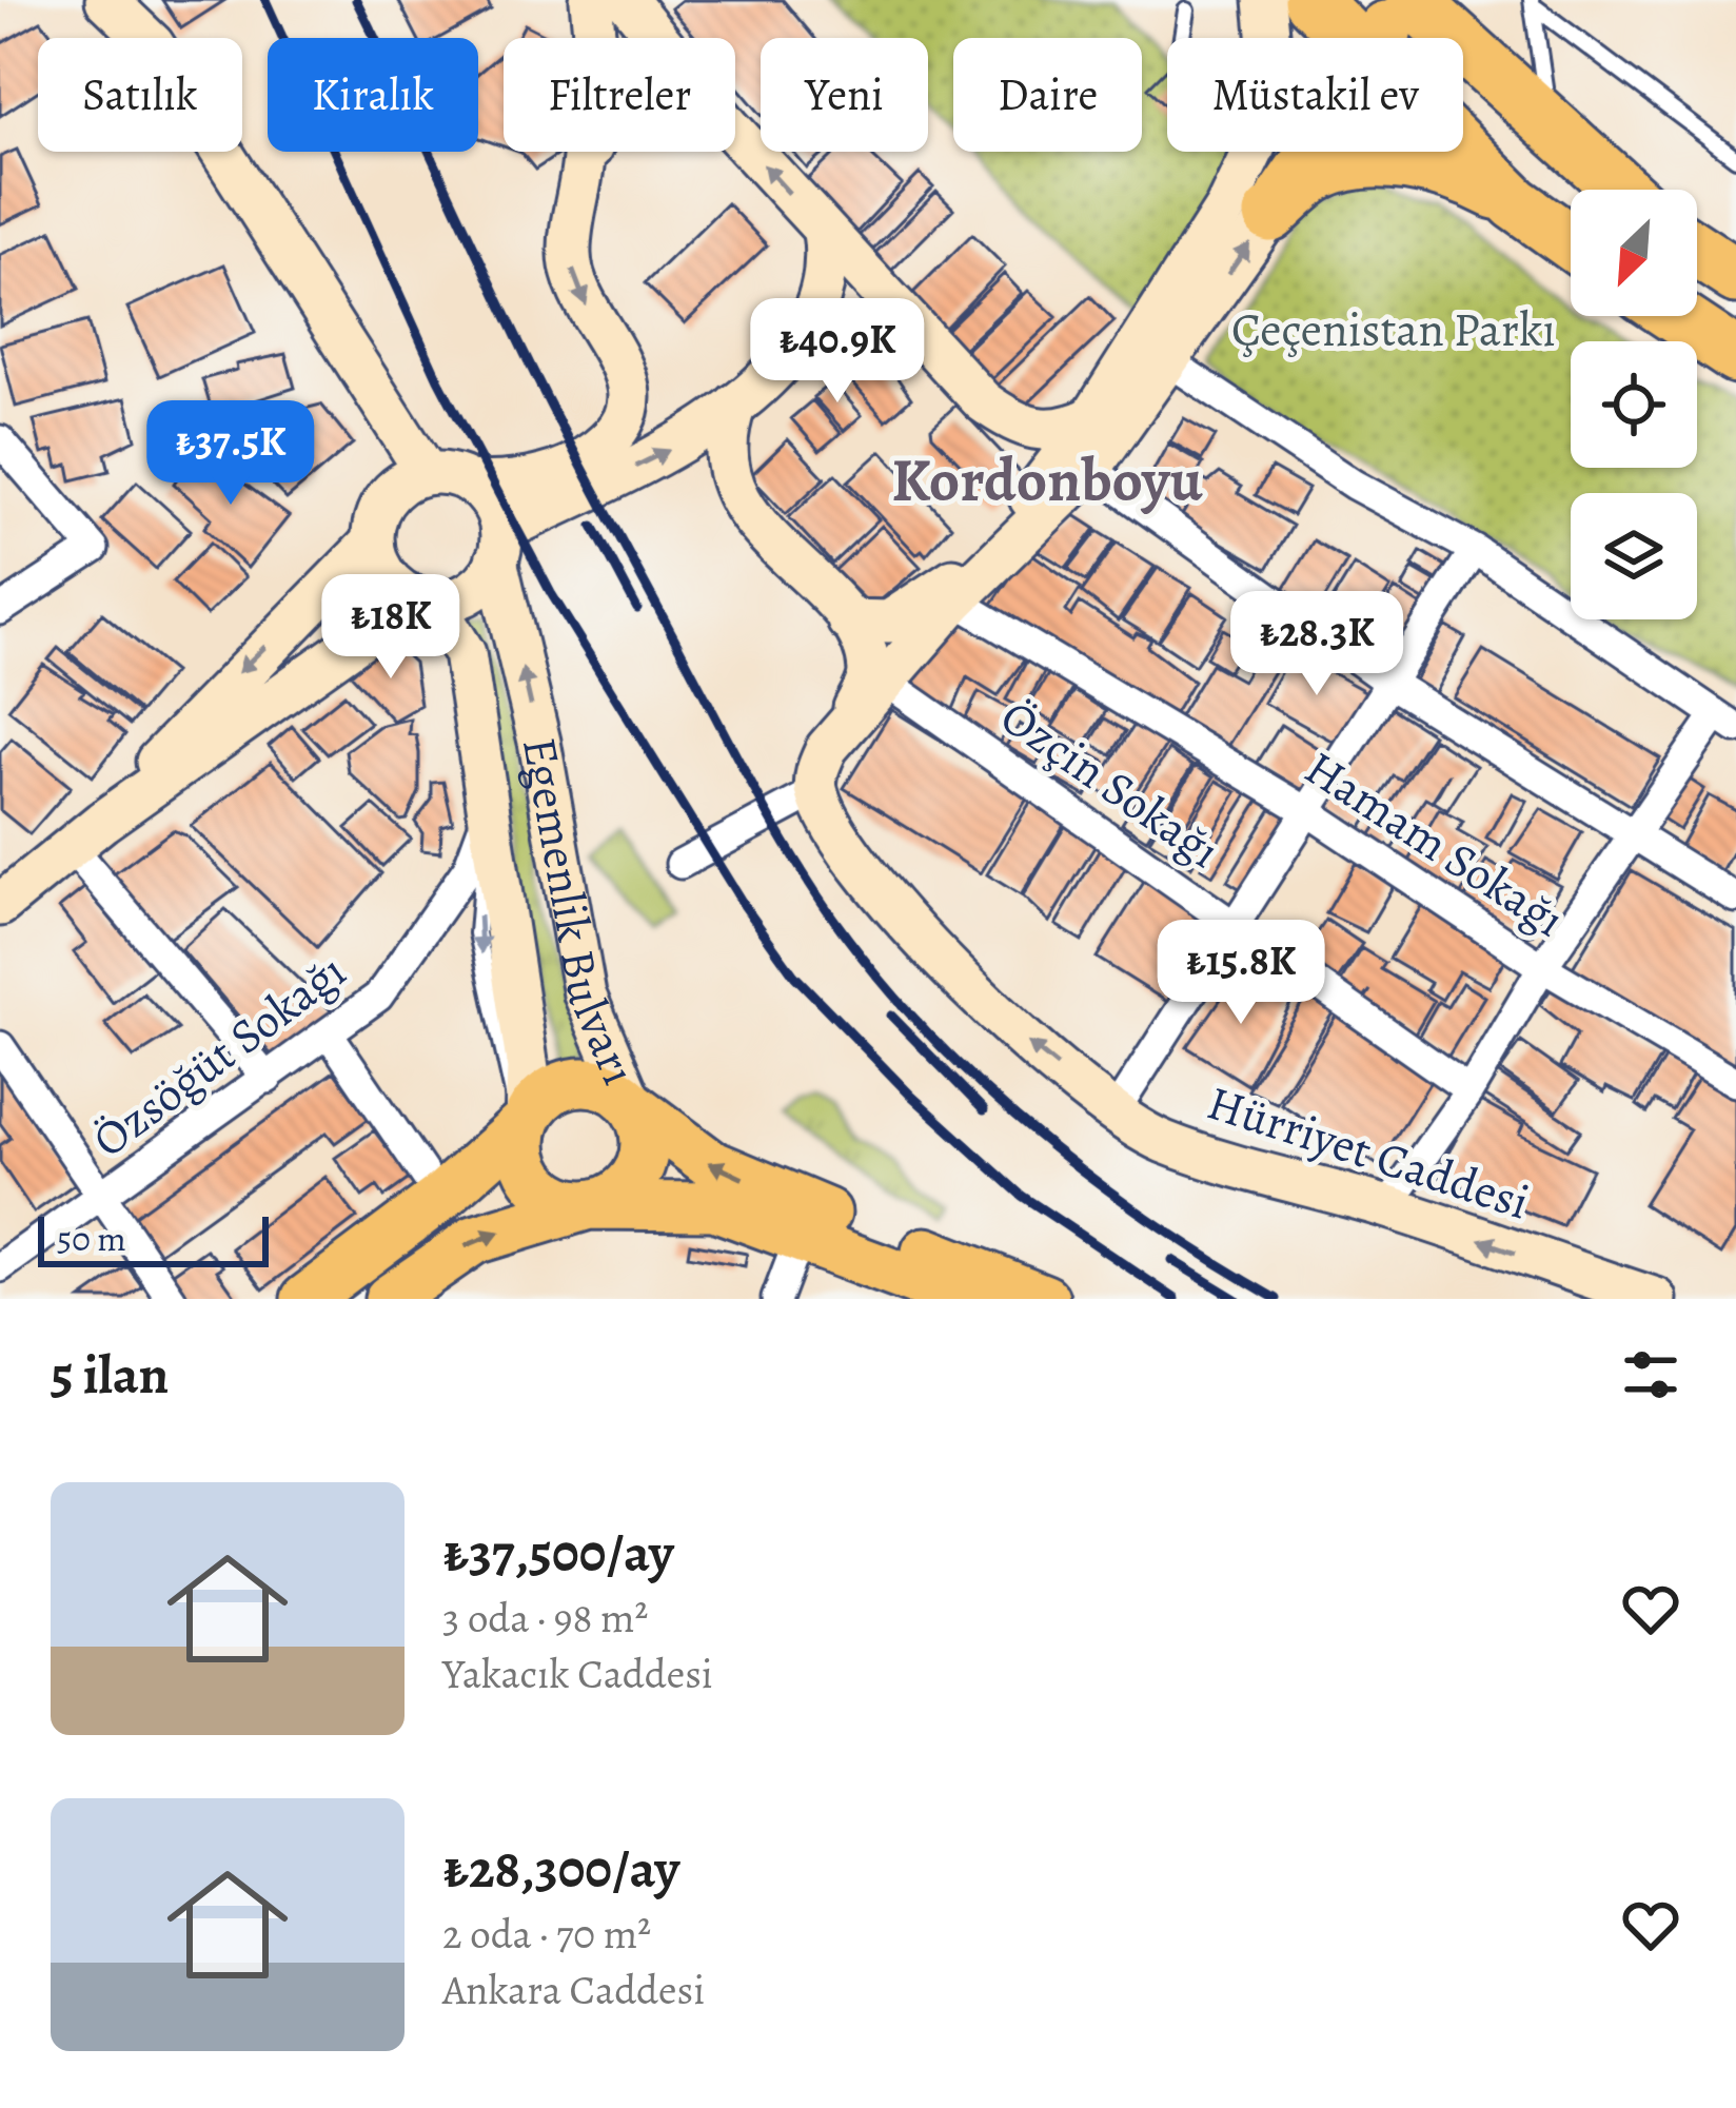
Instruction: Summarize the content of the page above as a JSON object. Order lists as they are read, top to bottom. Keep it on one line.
{"streets":{"main road":["Egemenlik Bulvarı","Hürriyet Caddesi"],"street":["Özçin Sokağı","Hamam Sokağı","Özsöğüt Sokağı"]},"crossings":[["Egemenlik Bulvarı","Özsöğüt Sokağı"]],"one_way":["Hürriyet Caddesi"],"districts":["Kordonboyu"],"parks":["Çeçenistan Parkı"],"scale_bar":"50 m","north":"bottom left","page":{"chip":["Satılık","Kiralık","Filtreler","Yeni","Daire","Müstakil ev"],"price":["₺40.9K","₺37.5K","₺18K","₺28.3K","₺15.8K"],"scale":"50 m","heading":"5 ilan","list":[{"name":"₺37,500/ay","note":"3 oda · 98 m² · Yakacık Caddesi"},{"name":"₺28,300/ay","note":"2 oda · 70 m² · Ankara Caddesi"}]}}
